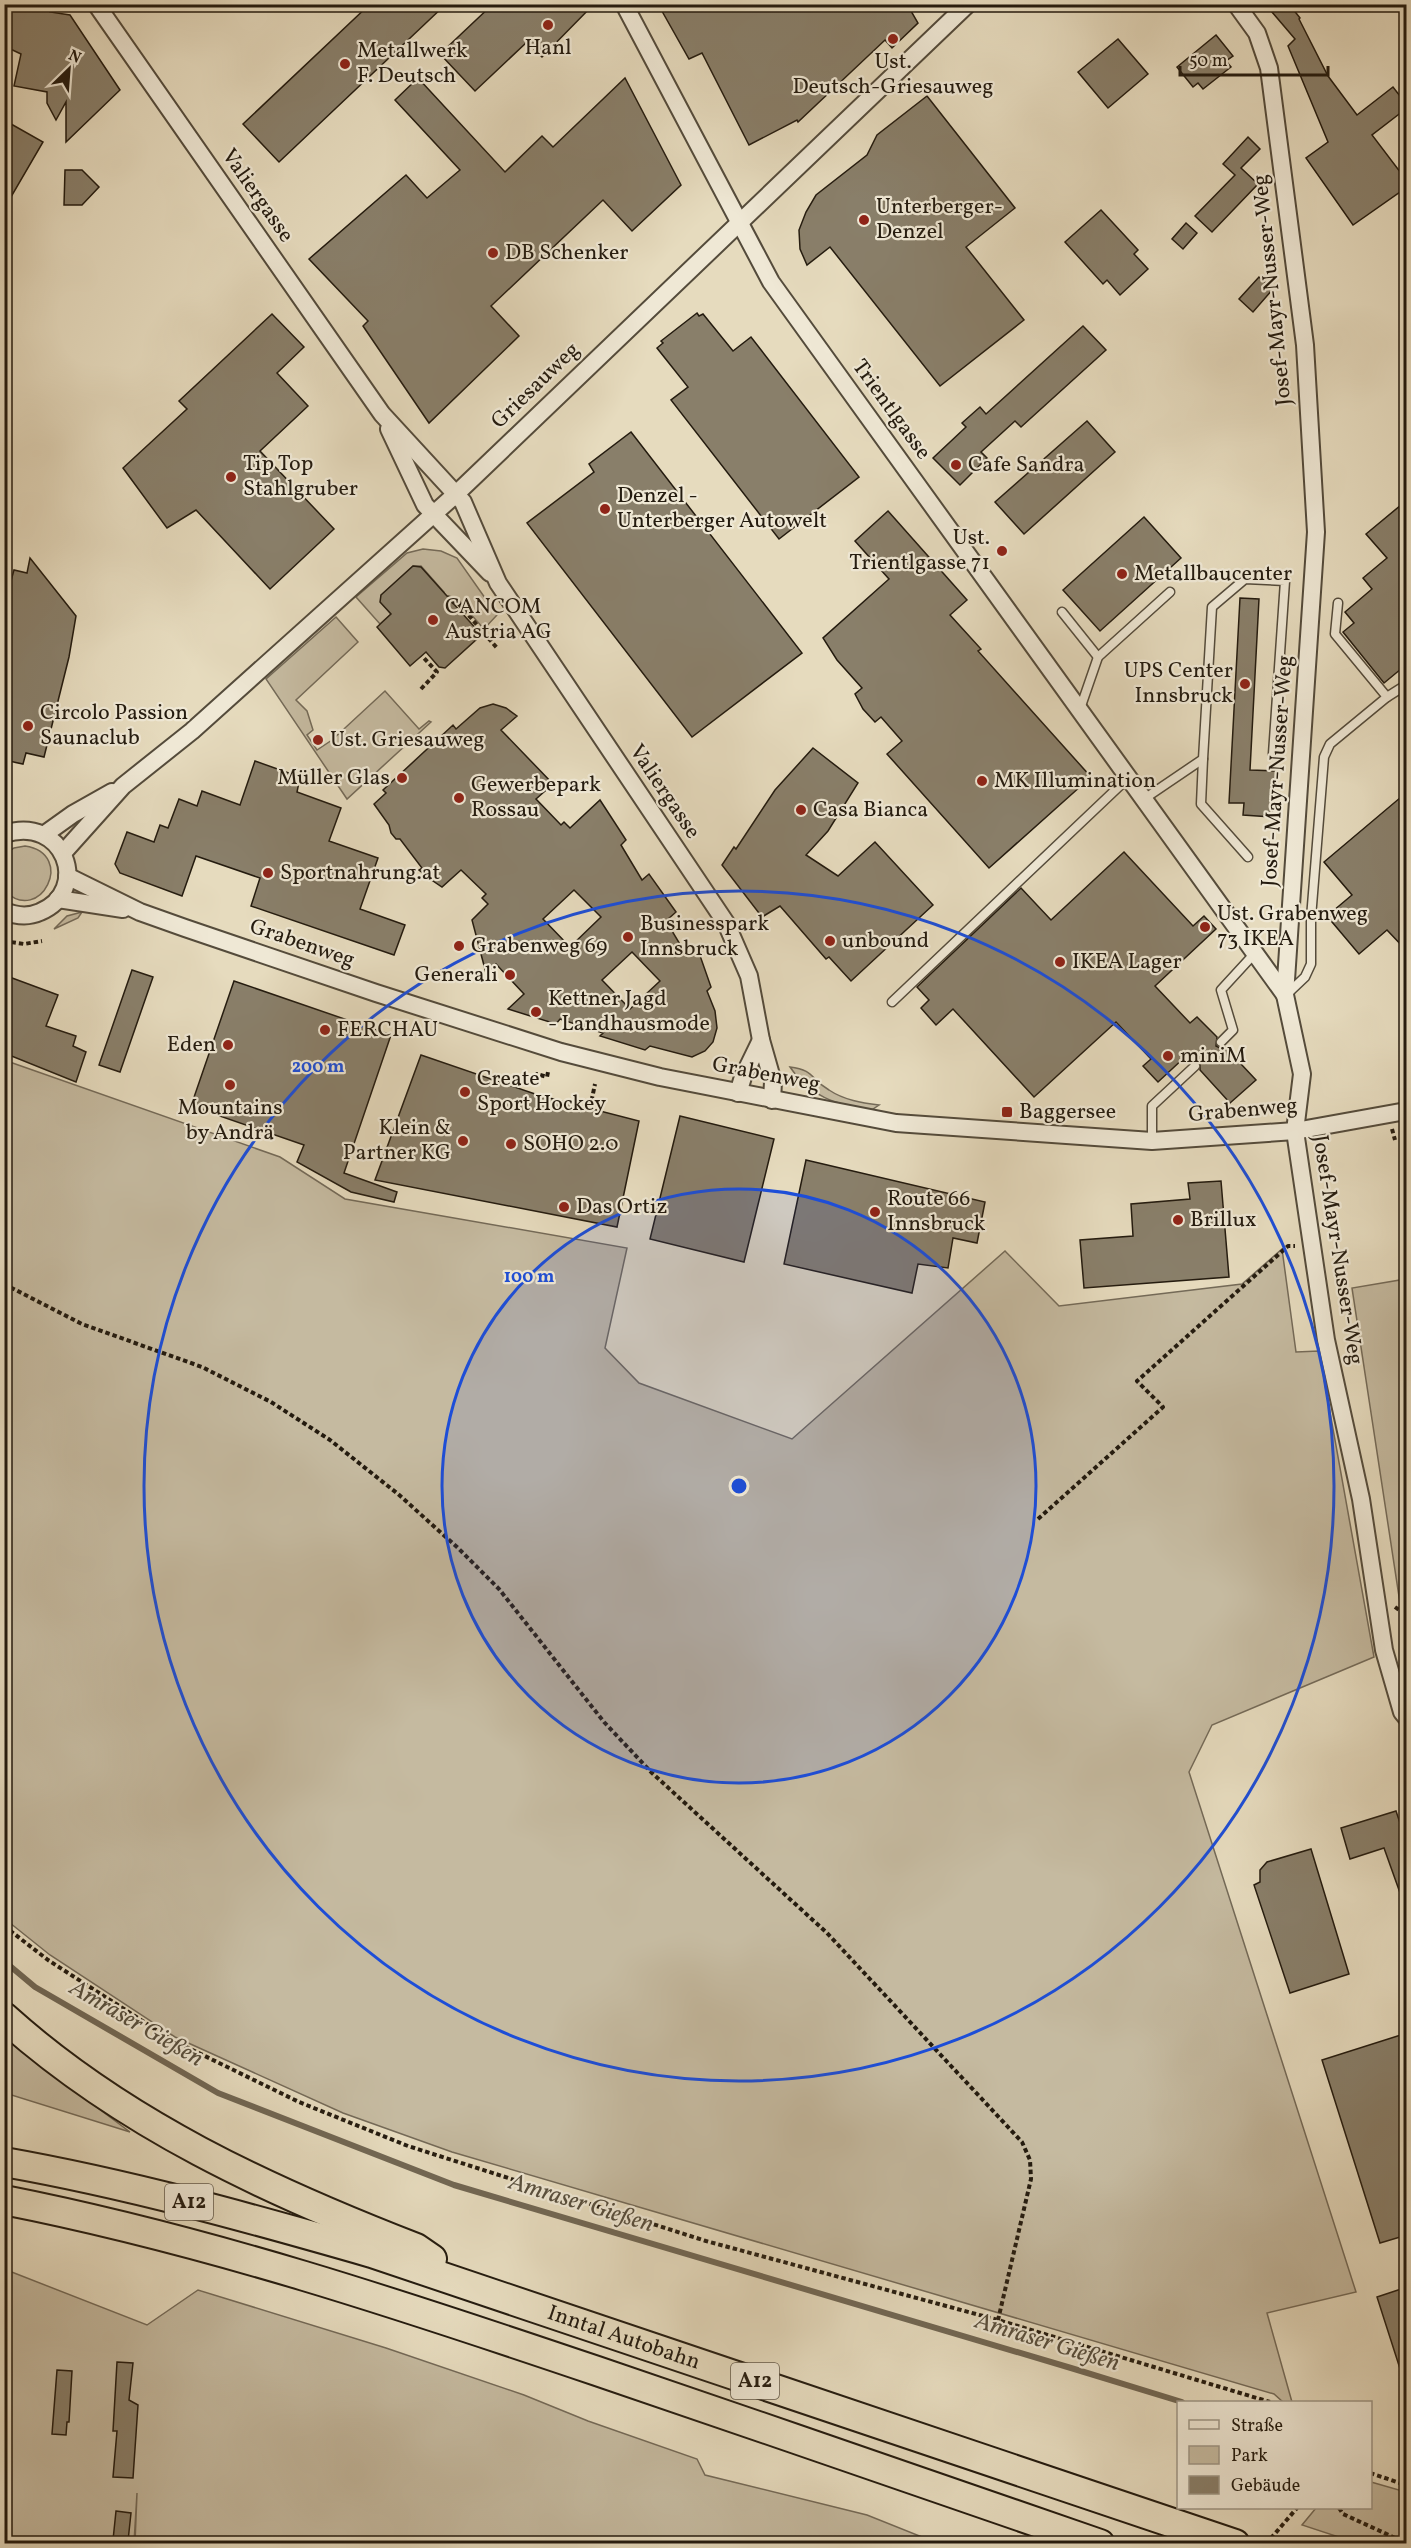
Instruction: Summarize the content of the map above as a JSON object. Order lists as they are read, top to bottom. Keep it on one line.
{"streets":{"highway":["A12","Inntal Autobahn"],"street":["Valiergasse","Josef-Mayr-Nusser-Weg","Griesauweg","Trientlgasse","Grabenweg"]},"crossings":[["Valiergasse","Griesauweg"],["Valiergasse","Grabenweg"],["Josef-Mayr-Nusser-Weg","Trientlgasse"],["Josef-Mayr-Nusser-Weg","Grabenweg"],["Griesauweg","Trientlgasse"]],"water":["Amraser Gießen"],"places":{"other":["Hanl","Ust. Deutsch-Griesauweg","Metallwerk F. Deutsch","Unterberger- Denzel","DB Schenker","Cafe Sandra","Tip Top Stahlgruber","Denzel - Unterberger Autowelt","Ust. Trientlgasse 71","Metallbaucenter","CANCOM Austria AG","UPS Center Innsbruck","Circolo Passion Saunaclub","Ust. Griesauweg","Müller Glas","MK Illumination","Gewerbepark Rossau","Casa Bianca","Sportnahrung.at","Ust. Grabenweg 73 IKEA","Businesspark Innsbruck","unbound","Grabenweg 69","IKEA Lager","Generali","Kettner Jagd - Landhausmode","FERCHAU","Eden","miniM","Mountains by Andrä","Create Sport Hockey","Klein & Partner KG","SOHO 2.0","Das Ortiz","Route 66 Innsbruck","Brillux"],"transit":["Baggersee"]},"legend":["Straße","Park","Gebäude"],"scale_bar":"50 m","north":"top right","rings":["200 m","100 m"]}
